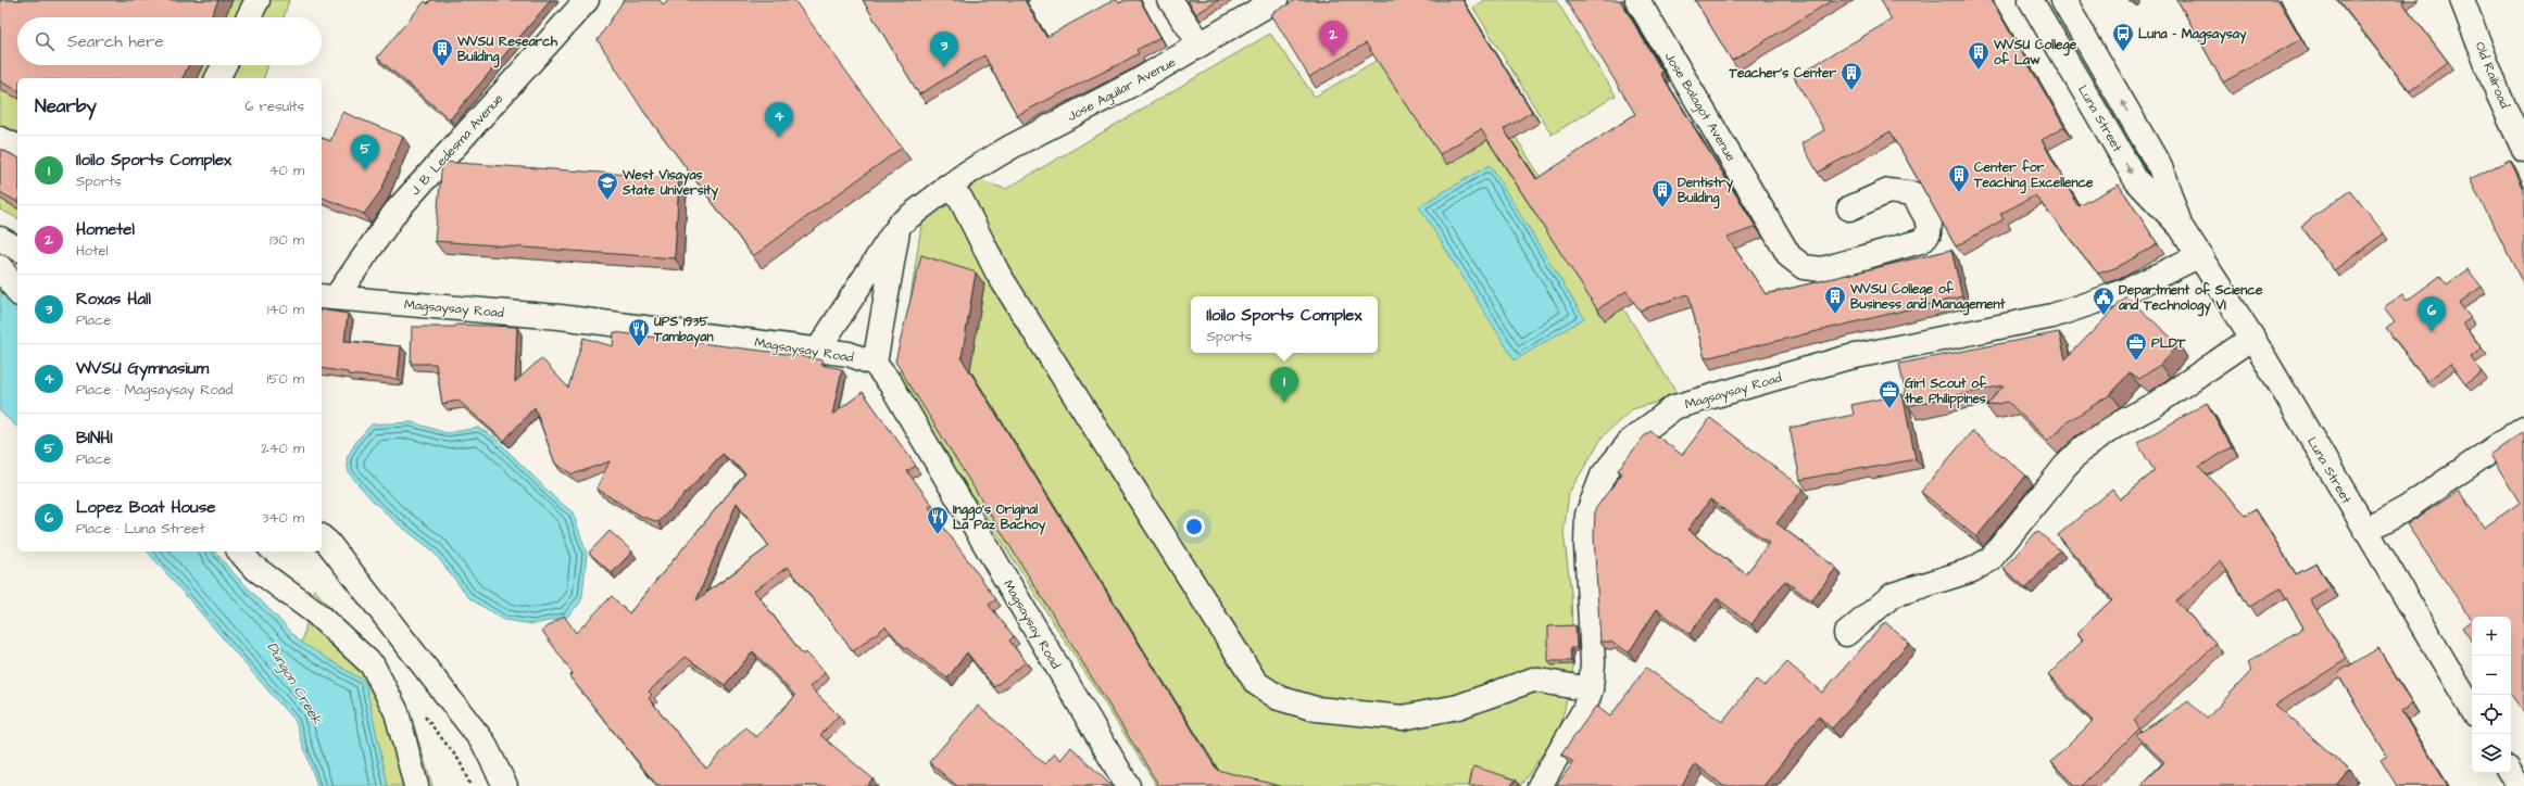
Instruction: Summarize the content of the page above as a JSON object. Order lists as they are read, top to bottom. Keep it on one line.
{"streets":{"street":["Old Railroad","Jose Aguilar Avenue","Jose Balagot Avenue","Luna Street","J. B. Ledesma Avenue","Magsaysay Road"]},"crossings":[["Jose Aguilar Avenue","Magsaysay Road"],["Luna Street","Magsaysay Road"],["J. B. Ledesma Avenue","Magsaysay Road"]],"water":["Dungon Creek"],"places":{"bus stop":["Luna - Magsaysay"],"building":["WVSU Research Building","WVSU College of Law","Teacher's Center","Center for Teaching Excellence","Dentistry Building","WVSU College of Business and Management"],"school or university":["West Visayas State University"],"public building":["Department of Science and Technology VI"],"restaurant":["UPS 1935 Tambayan","Inggo's Original La Paz Bachoy"],"office":["PLDT","Girl Scout of the Philippines"]},"page":{"search":"Search here","pins":["2","3","4","5","6","1"],"heading":["Nearby","6 results"],"list":[{"mark":"1","name":"Iloilo Sports Complex","note":"Sports","value":"40 m"},{"mark":"2","name":"Hometel","note":"Hotel","value":"130 m"},{"mark":"3","name":"Roxas Hall","note":"Place","value":"140 m"},{"mark":"4","name":"WVSU Gymnasium","note":"Place · Magsaysay Road","value":"150 m"},{"mark":"5","name":"BINHI","note":"Place","value":"240 m"},{"mark":"6","name":"Lopez Boat House","note":"Place · Luna Street","value":"340 m"}],"popup":["Iloilo Sports Complex","Sports"],"map_buttons":["+","−"]}}
